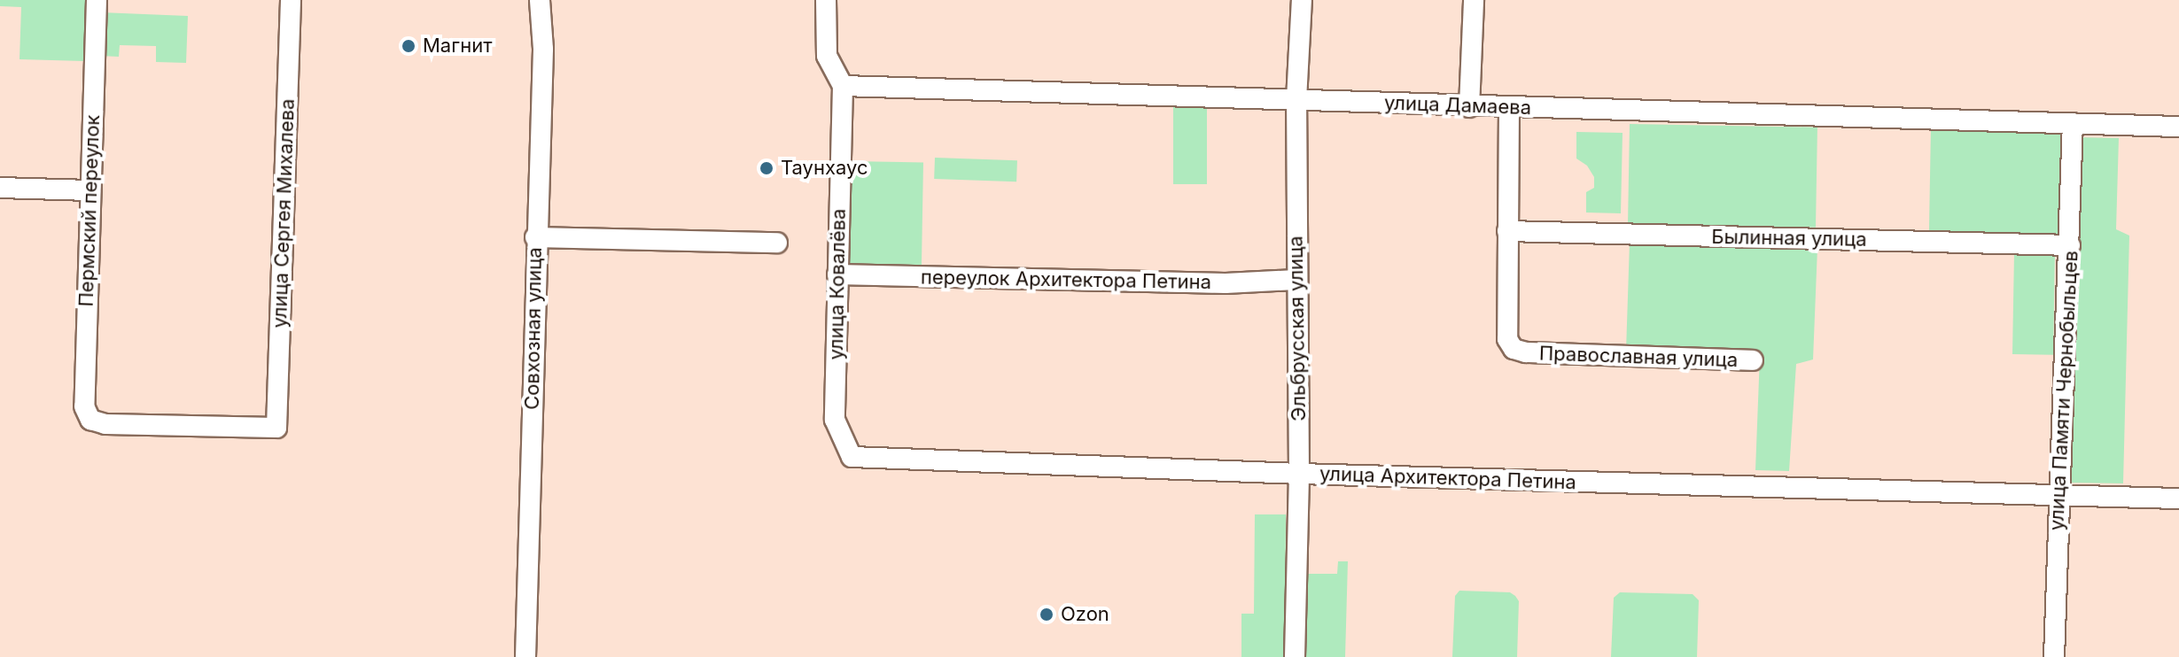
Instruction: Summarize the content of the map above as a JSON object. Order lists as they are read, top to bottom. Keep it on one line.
{"streets":{"street":["улица Дамаева","Пермский переулок","улица Сергея Михалева","Былинная улица","переулок Архитектора Петина","улица Ковалёва","Совхозная улица","Эльбрусская улица","Православная улица","улица Памяти Чернобыльцев","улица Архитектора Петина"]},"crossings":[["улица Дамаева","улица Ковалёва"],["улица Дамаева","Эльбрусская улица"],["улица Дамаева","Православная улица"],["улица Дамаева","улица Памяти Чернобыльцев"],["Пермский переулок","улица Сергея Михалева"],["Былинная улица","Православная улица"],["Былинная улица","улица Памяти Чернобыльцев"],["переулок Архитектора Петина","улица Ковалёва"],["переулок Архитектора Петина","Эльбрусская улица"],["улица Ковалёва","улица Архитектора Петина"],["Эльбрусская улица","улица Архитектора Петина"],["улица Памяти Чернобыльцев","улица Архитектора Петина"]],"places":["Магнит","Таунхаус","Ozon"]}
